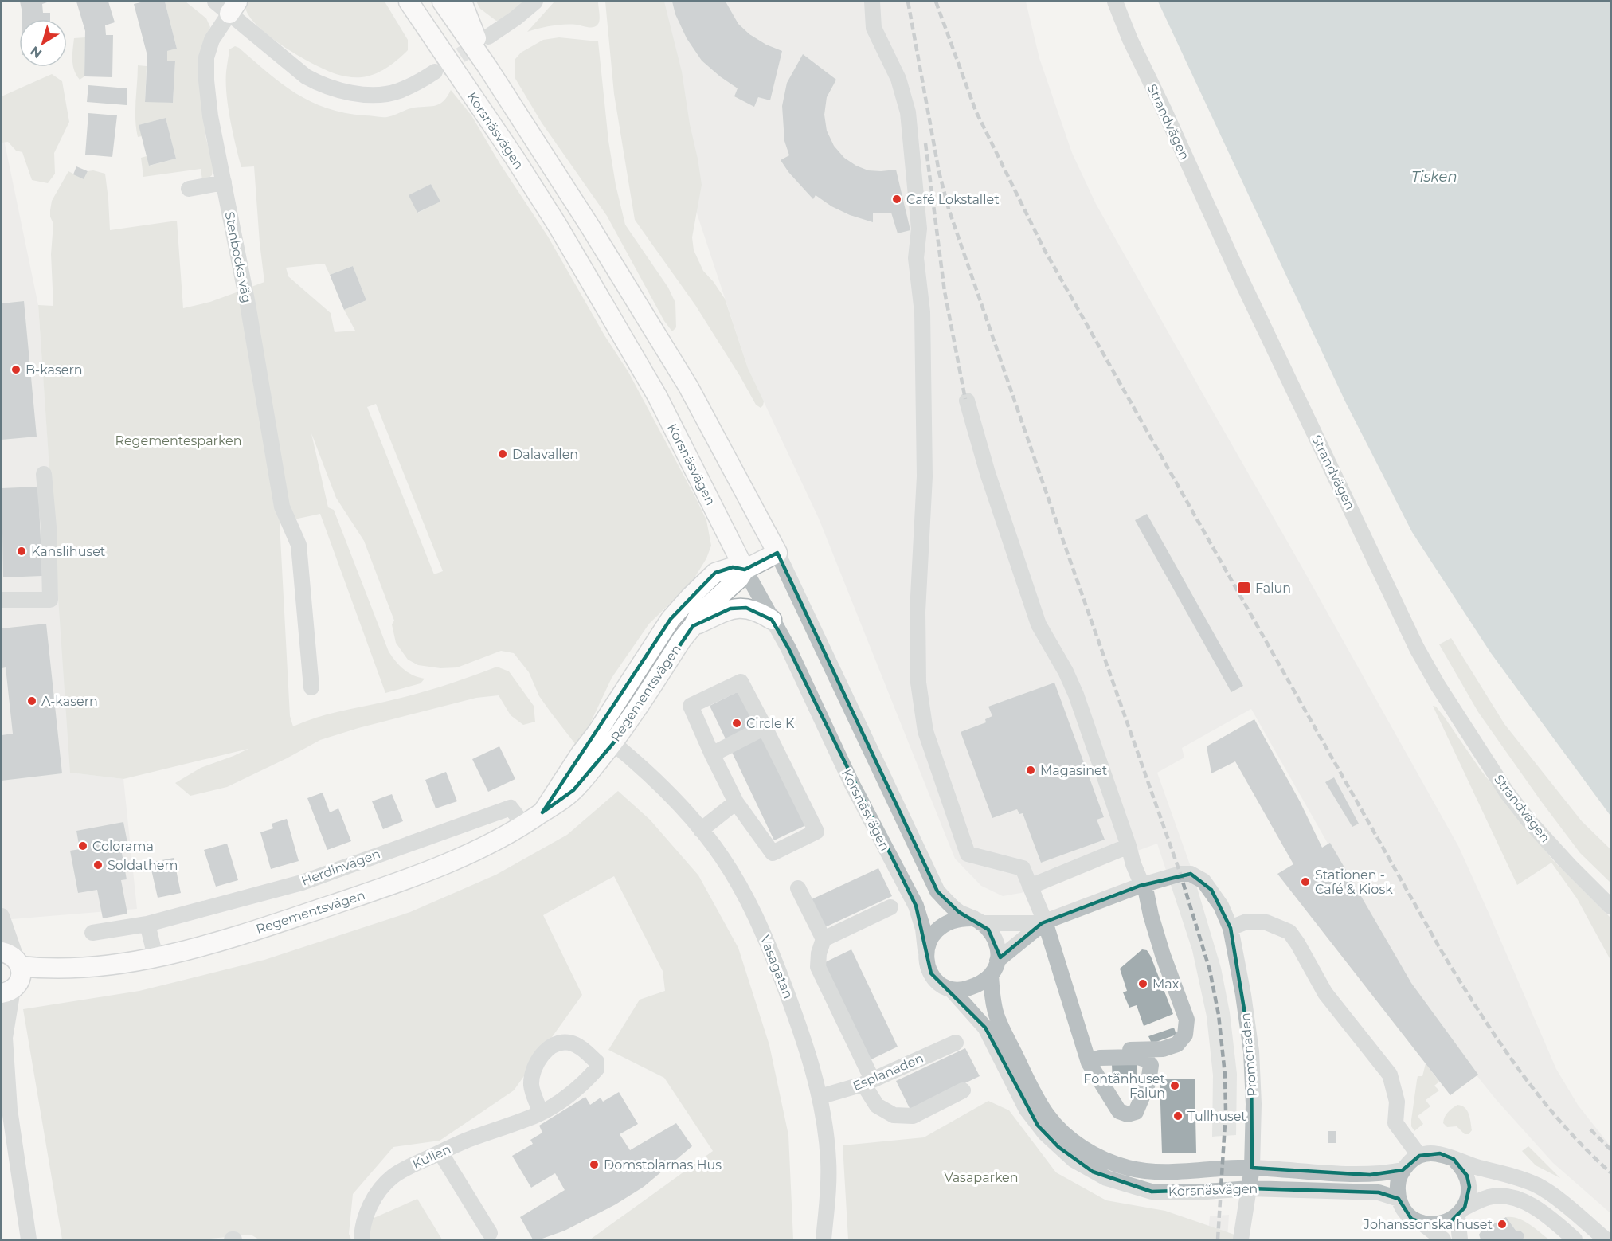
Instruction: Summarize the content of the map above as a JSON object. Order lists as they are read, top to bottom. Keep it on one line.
{"streets":{"main road":["Korsnäsvägen","Regementsvägen"],"street":["Strandvägen","Stenbocks väg","Herdinvägen","Vasagatan","Promenaden","Esplanaden","Kullen"]},"crossings":[["Korsnäsvägen","Regementsvägen"],["Korsnäsvägen","Promenaden"],["Regementsvägen","Herdinvägen"],["Regementsvägen","Vasagatan"],["Vasagatan","Esplanaden"]],"water":["Tisken"],"parks":["Regementesparken","Vasaparken"],"places":{"other":["Café Lokstallet","B-kasern","Dalavallen","Kanslihuset","A-kasern","Circle K","Magasinet","Colorama","Soldathem","Stationen - Café & Kiosk","Max","Fontänhuset Falun","Tullhuset","Domstolarnas Hus","Johanssonska huset"],"transit":["Falun"]},"north":"bottom left"}
